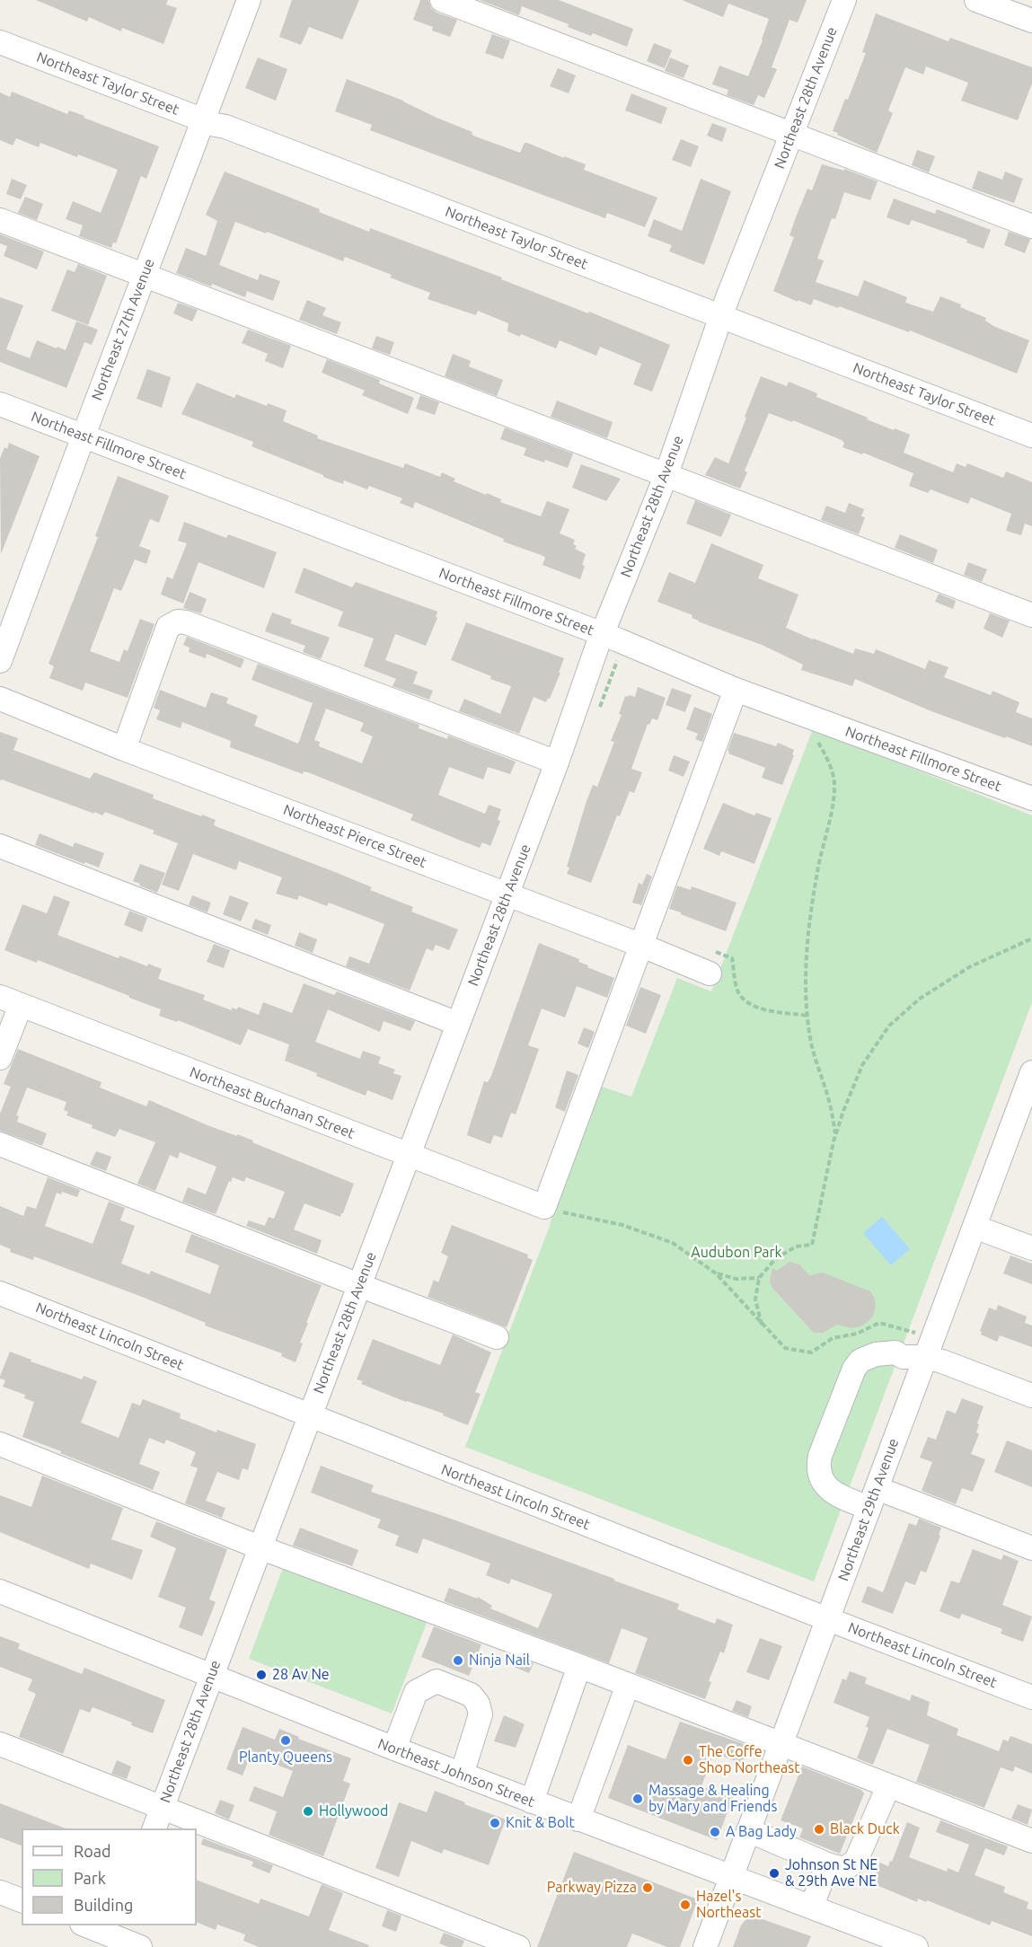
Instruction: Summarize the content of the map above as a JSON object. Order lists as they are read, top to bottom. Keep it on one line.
{"streets":{"street":["Northeast Taylor Street","Northeast 28th Avenue","Northeast 27th Avenue","Northeast Fillmore Street","Northeast Pierce Street","Northeast Buchanan Street","Northeast Lincoln Street","Northeast 29th Avenue","Northeast Johnson Street"]},"crossings":[["Northeast Taylor Street","Northeast 28th Avenue"],["Northeast Taylor Street","Northeast 27th Avenue"],["Northeast 28th Avenue","Northeast Fillmore Street"],["Northeast 28th Avenue","Northeast Pierce Street"],["Northeast 28th Avenue","Northeast Buchanan Street"],["Northeast 28th Avenue","Northeast Lincoln Street"],["Northeast 28th Avenue","Northeast Johnson Street"],["Northeast 27th Avenue","Northeast Fillmore Street"],["Northeast Lincoln Street","Northeast 29th Avenue"],["Northeast 29th Avenue","Northeast Johnson Street"]],"parks":["Audubon Park"],"places":["Ninja Nail","28 Av Ne","Planty Queens","The Coffe Shop Northeast","Massage & Healing by Mary and Friends","Hollywood","Knit & Bolt","Black Duck","A Bag Lady","Johnson St NE & 29th Ave NE","Parkway Pizza","Hazel's Northeast"],"legend":["Road","Park","Building"]}
